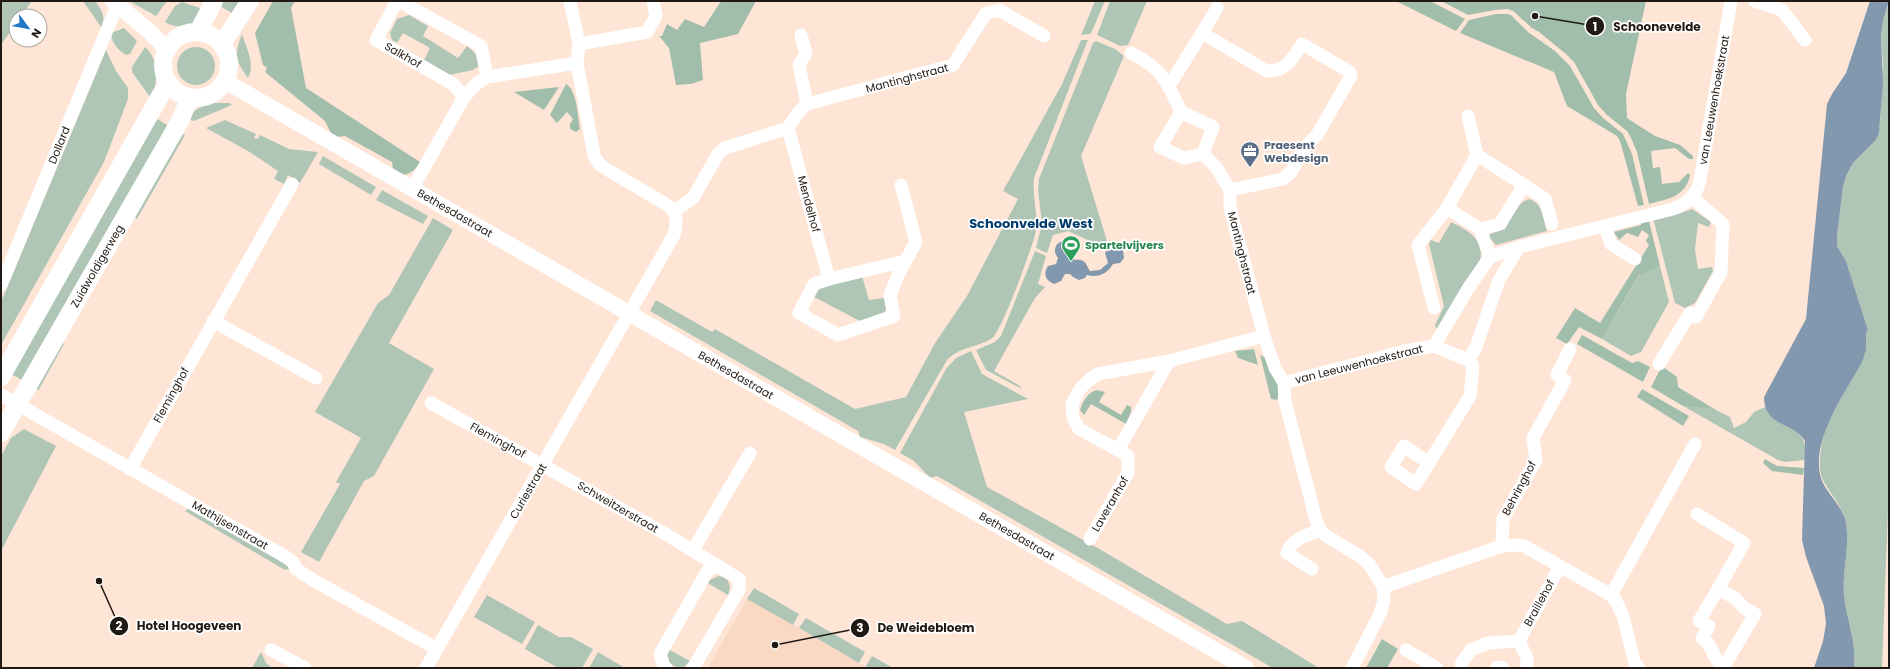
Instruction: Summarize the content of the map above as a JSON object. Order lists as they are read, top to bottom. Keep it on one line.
{"streets":{"main road":["Zuidwoldigerweg"],"street":["Salkhof","Mantinghstraat","van Leeuwenhoekstraat","Dollard","Mendelhof","Bethesdastraat","Fleminghof","Behringhof","Curiestraat","Laveranhof","Schweitzerstraat","Mathijsenstraat","Braillehof"]},"crossings":[["Mantinghstraat","van Leeuwenhoekstraat"],["Mantinghstraat","Laveranhof"],["van Leeuwenhoekstraat","Laveranhof"],["Bethesdastraat","Zuidwoldigerweg"],["Bethesdastraat","Curiestraat"],["Zuidwoldigerweg","Mathijsenstraat"],["Fleminghof","Curiestraat"],["Fleminghof","Schweitzerstraat"],["Fleminghof","Mathijsenstraat"],["Curiestraat","Schweitzerstraat"],["Curiestraat","Mathijsenstraat"]],"districts":["Schoonvelde West"],"places":{"other":["Schoonevelde","Hotel Hoogeveen","De Weidebloem"],"office":["Praesent Webdesign"],"sports":["Spartelvijvers"]},"north":"bottom right"}
